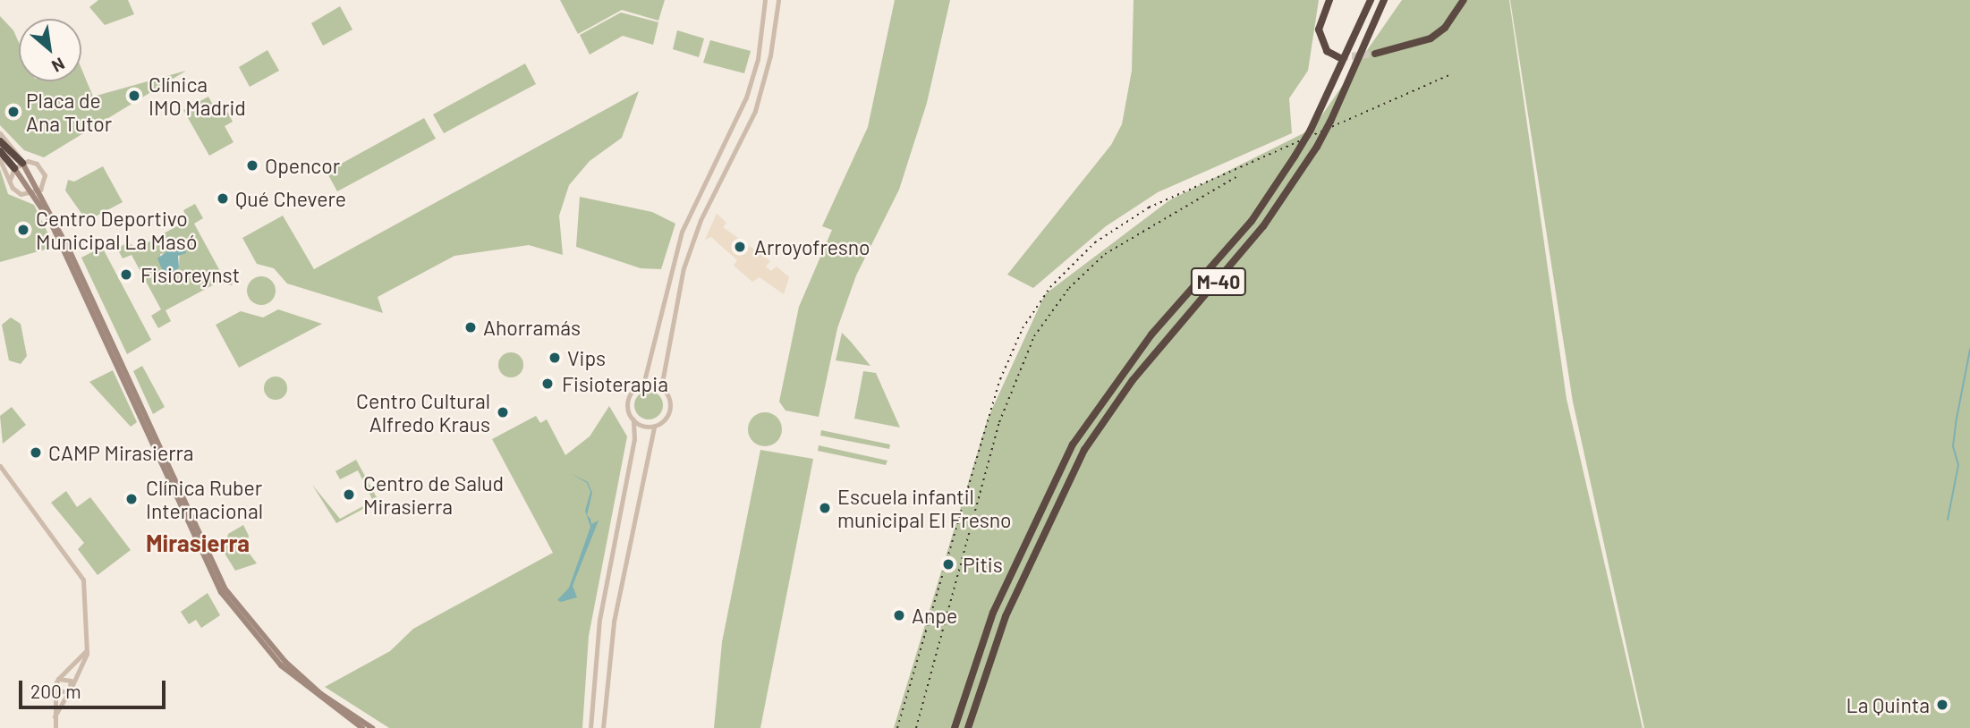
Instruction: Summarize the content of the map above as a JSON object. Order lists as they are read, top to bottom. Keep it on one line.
{"streets":{"highway":["M-40"]},"districts":["Mirasierra"],"places":["Clínica IMO Madrid","Placa de Ana Tutor","Opencor","Qué Chevere","Centro Deportivo Municipal La Masó","Arroyofresno","Fisioreynst","Ahorramás","Vips","Fisioterapia","Centro Cultural Alfredo Kraus","CAMP Mirasierra","Centro de Salud Mirasierra","Clínica Ruber Internacional","Escuela infantil municipal El Fresno","Pitis","Anpe","La Quinta"],"scale_bar":"200 m","north":"bottom right"}
